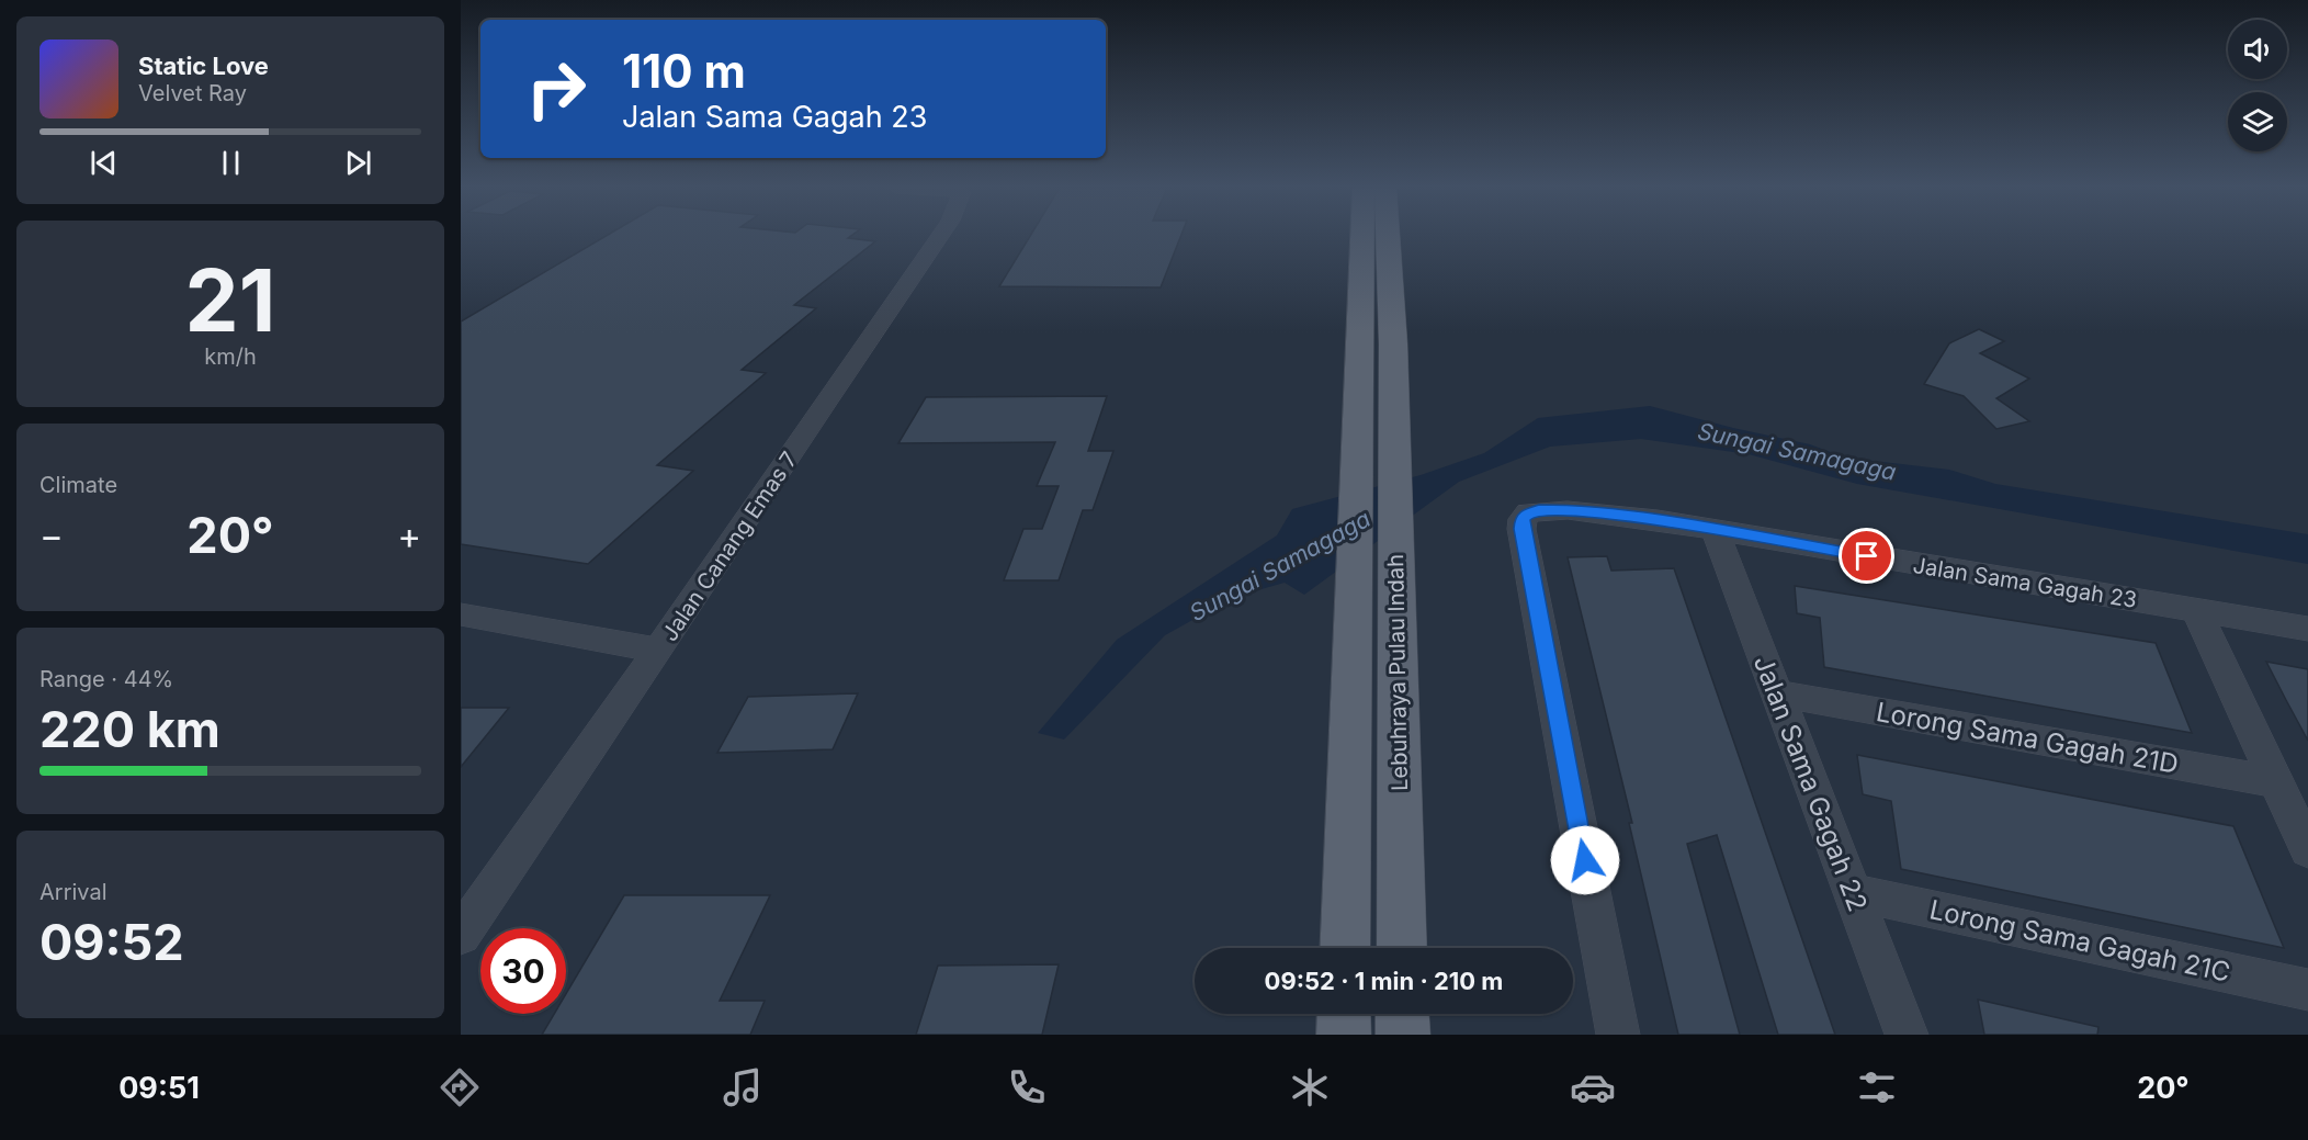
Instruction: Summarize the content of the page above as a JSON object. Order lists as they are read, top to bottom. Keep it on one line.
{"streets":{"main road":["Lebuhraya Pulau Indah"],"street":["Jalan Canang Emas 7","Jalan Sama Gagah 23","Lorong Sama Gagah 21D","Jalan Sama Gagah 22","Lorong Sama Gagah 21C"]},"crossings":[["Jalan Sama Gagah 23","Jalan Sama Gagah 22"],["Lorong Sama Gagah 21D","Jalan Sama Gagah 22"],["Jalan Sama Gagah 22","Lorong Sama Gagah 21C"]],"water":["Sungai Samagaga"],"page":{"turn":["110 m","Jalan Sama Gagah 23"],"song":["Static Love","Velvet Ray"],"tile":[["21","km/h"],"Climate",["Range · 44%","220 km"],["Arrival","09:52"]],"heat":["−","20°","+"],"limit":"30","trip":"09:52 · 1 min · 210 m","tabs":["09:51","20°"]}}
